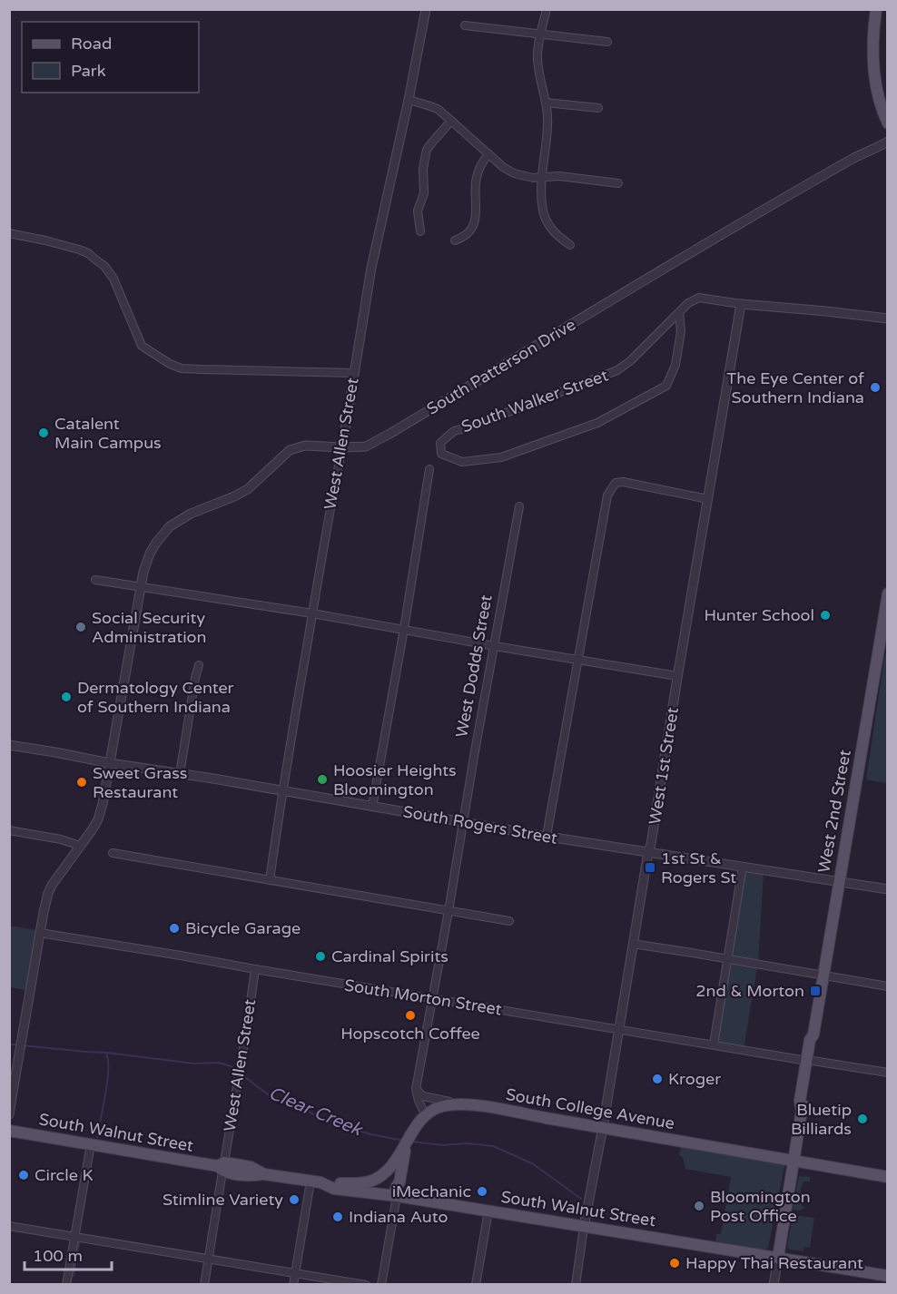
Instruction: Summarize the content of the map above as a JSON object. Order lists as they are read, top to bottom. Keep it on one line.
{"streets":{"main road":["West 2nd Street","South College Avenue","South Walnut Street"],"street":["South Patterson Drive","South Walker Street","West Allen Street","West Dodds Street","West 1st Street","South Rogers Street","South Morton Street"]},"crossings":[["South Patterson Drive","West Allen Street"],["South Patterson Drive","South Rogers Street"],["South Patterson Drive","South Morton Street"],["South Walker Street","West 1st Street"],["West Allen Street","South Rogers Street"],["West Allen Street","South Morton Street"],["West Allen Street","South Walnut Street"],["West Dodds Street","South Rogers Street"],["West Dodds Street","South Morton Street"],["West Dodds Street","South College Avenue"],["West 1st Street","South Rogers Street"],["West 1st Street","South Morton Street"],["West 1st Street","South College Avenue"],["West 1st Street","South Walnut Street"],["West 2nd Street","South Rogers Street"],["West 2nd Street","South Morton Street"],["West 2nd Street","South College Avenue"],["West 2nd Street","South Walnut Street"]],"water":["Clear Creek"],"places":{"other":["The Eye Center of Southern Indiana","Catalent Main Campus","Hunter School","Social Security Administration","Dermatology Center of Southern Indiana","Hoosier Heights Bloomington","Sweet Grass Restaurant","Bicycle Garage","Cardinal Spirits","Hopscotch Coffee","Kroger","Bluetip Billiards","Circle K","iMechanic","Stimline Variety","Bloomington Post Office","Indiana Auto","Happy Thai Restaurant"],"transit":["1st St & Rogers St","2nd & Morton"]},"legend":["Road","Park"],"scale_bar":"100 m"}
